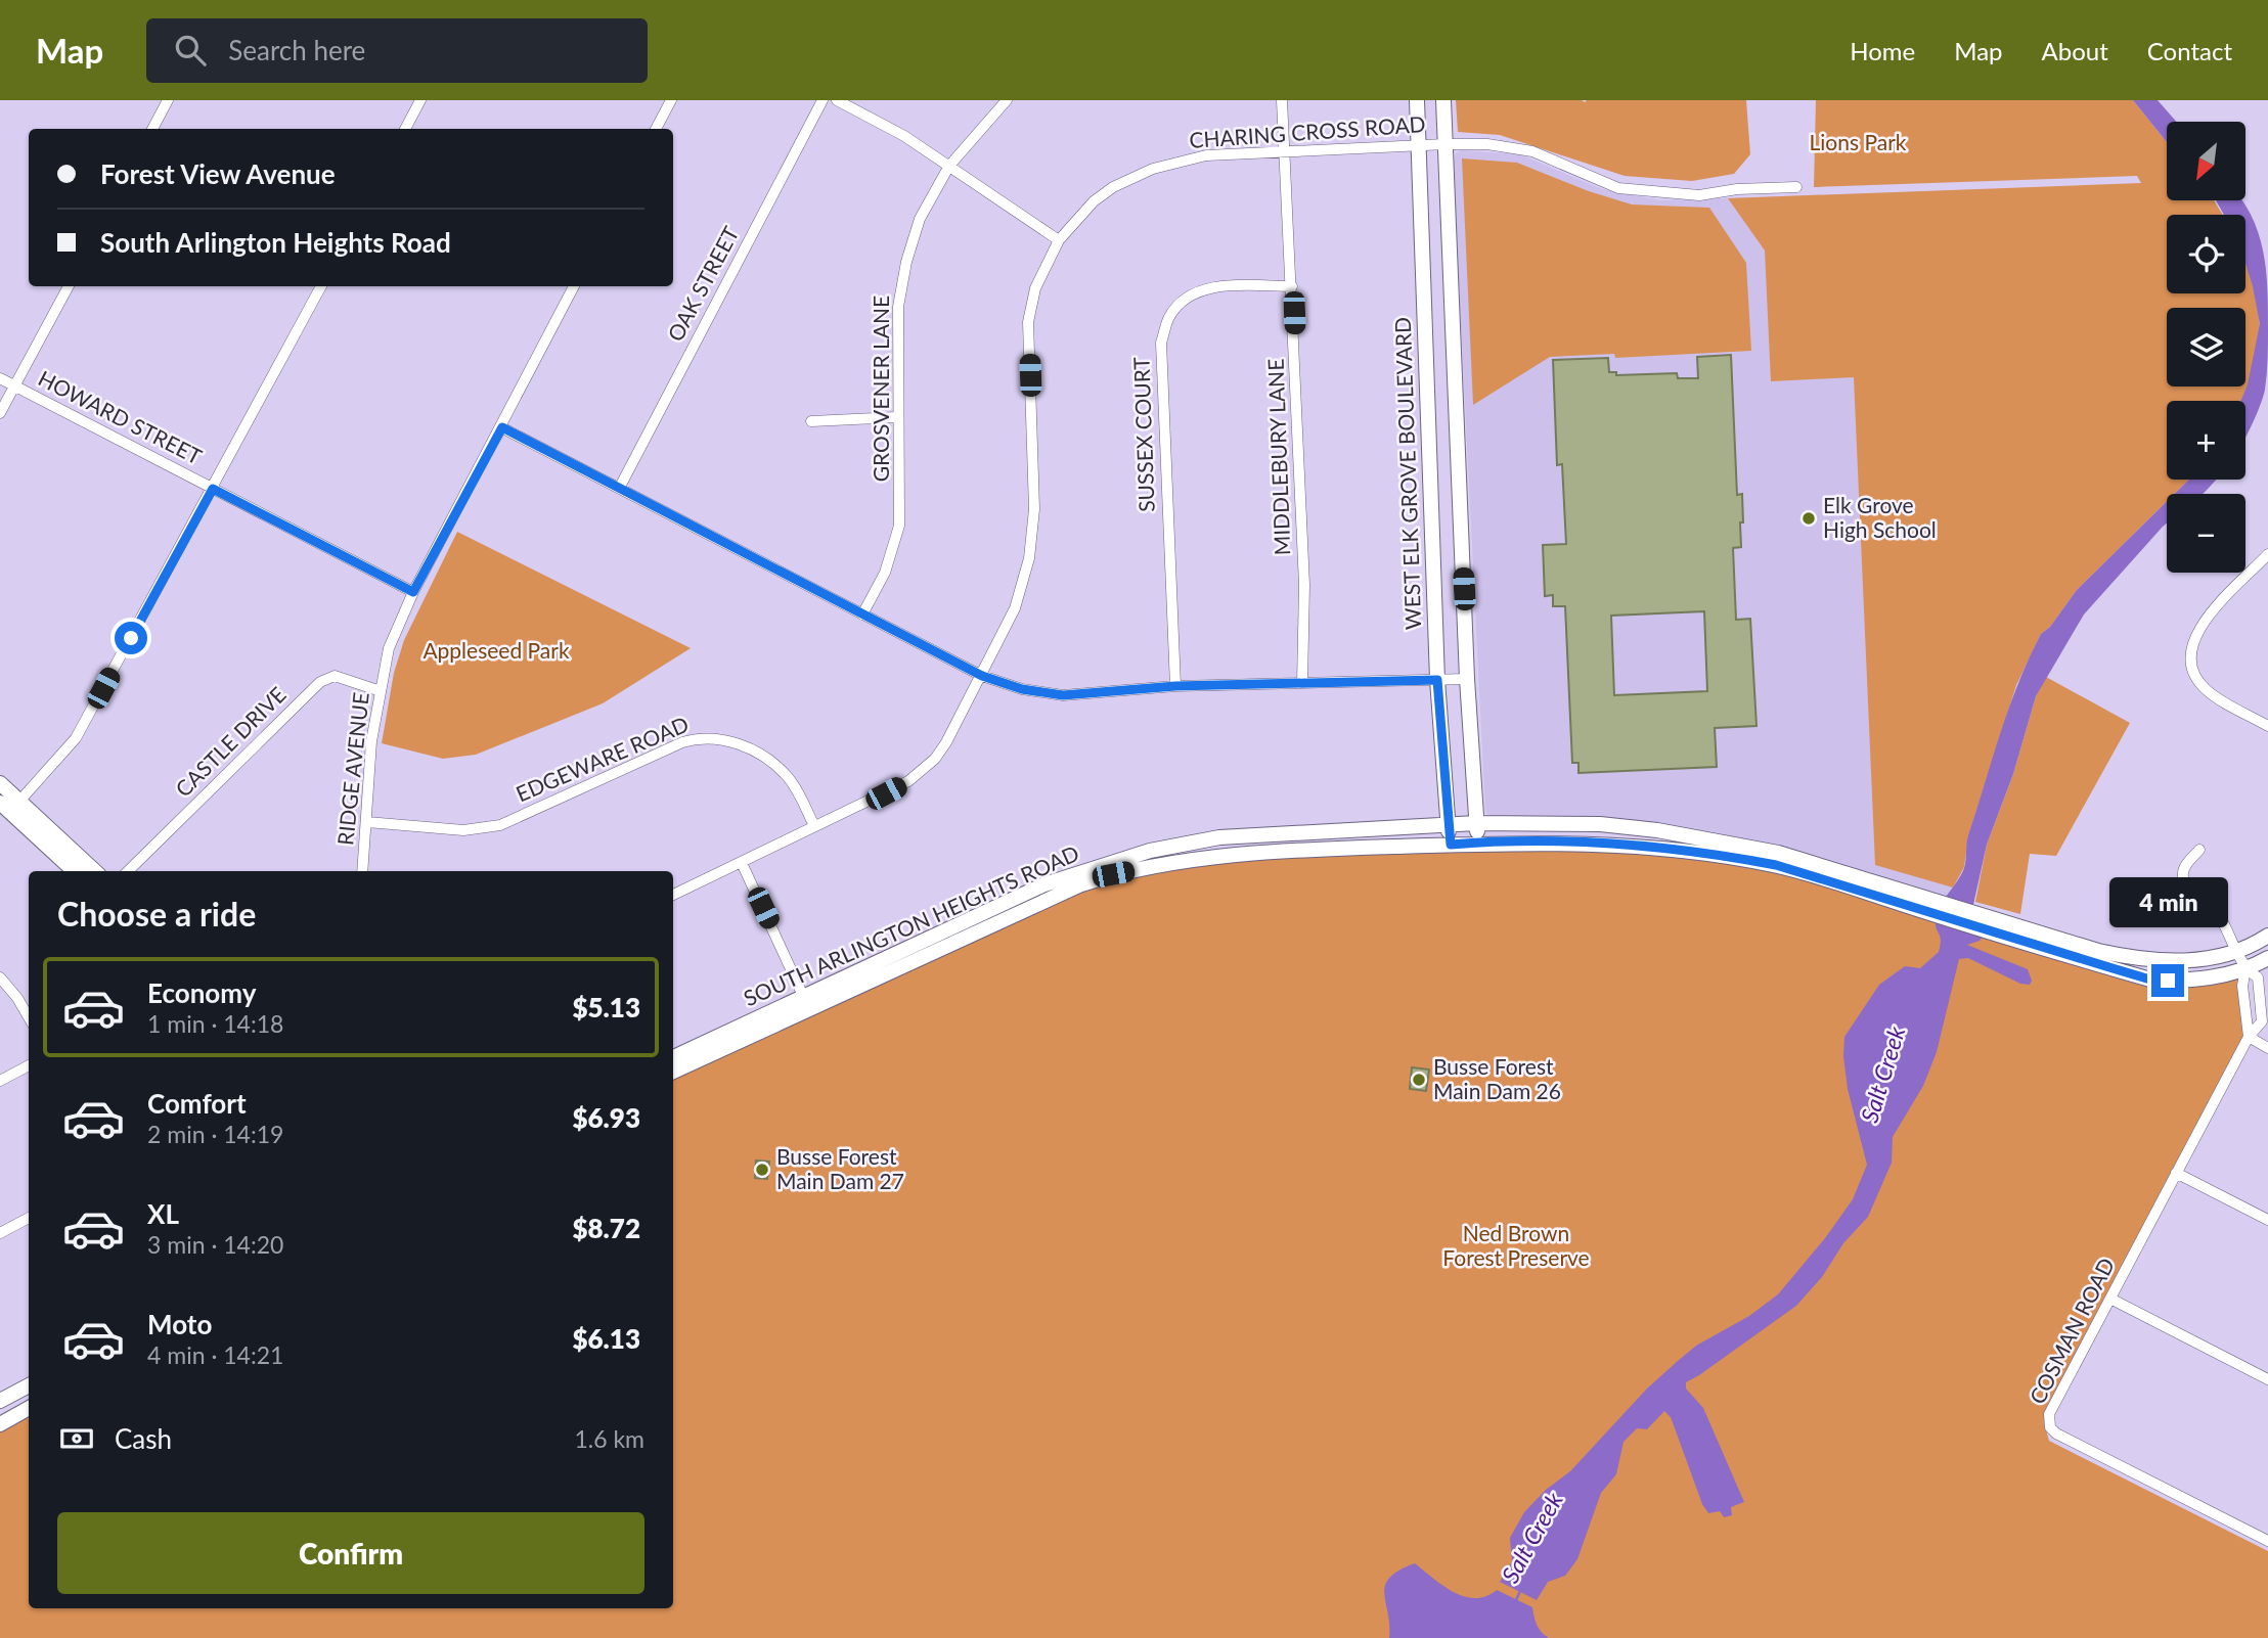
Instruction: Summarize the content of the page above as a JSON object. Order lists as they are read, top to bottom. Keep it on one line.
{"streets":{"main road":["WEST ELK GROVE BOULEVARD","SOUTH ARLINGTON HEIGHTS ROAD"],"street":["CHARING CROSS ROAD","OAK STREET","GROSVENER LANE","HOWARD STREET","SUSSEX COURT","MIDDLEBURY LANE","CASTLE DRIVE","EDGEWARE ROAD","RIDGE AVENUE","COSMAN ROAD"]},"crossings":[["CHARING CROSS ROAD","MIDDLEBURY LANE"],["CHARING CROSS ROAD","WEST ELK GROVE BOULEVARD"],["CHARING CROSS ROAD","EDGEWARE ROAD"],["HOWARD STREET","RIDGE AVENUE"],["SUSSEX COURT","MIDDLEBURY LANE"],["WEST ELK GROVE BOULEVARD","SOUTH ARLINGTON HEIGHTS ROAD"],["CASTLE DRIVE","RIDGE AVENUE"],["EDGEWARE ROAD","RIDGE AVENUE"],["SOUTH ARLINGTON HEIGHTS ROAD","COSMAN ROAD"]],"water":["Salt Creek"],"parks":["Lions Park","Appleseed Park","Ned Brown Forest Preserve"],"places":["Elk Grove High School","Busse Forest Main Dam 26","Busse Forest Main Dam 27"],"north":"bottom left","page":{"header":"Map","search":"Search here","nav":["Home","Map","About","Contact"],"map_buttons":["+","−"],"banner":["Forest View Avenue","South Arlington Heights Road"],"heading":"Choose a ride","bubble":"4 min","list":[{"name":"Economy","note":"1 min · 14:18","value":"$5.13"},{"name":"Comfort","note":"2 min · 14:19","value":"$6.93"},{"name":"XL","note":"3 min · 14:20","value":"$8.72"},{"name":"Moto","note":"4 min · 14:21","value":"$6.13"}],"pay":["Cash","1.6 km"],"buttons":"Confirm"}}
